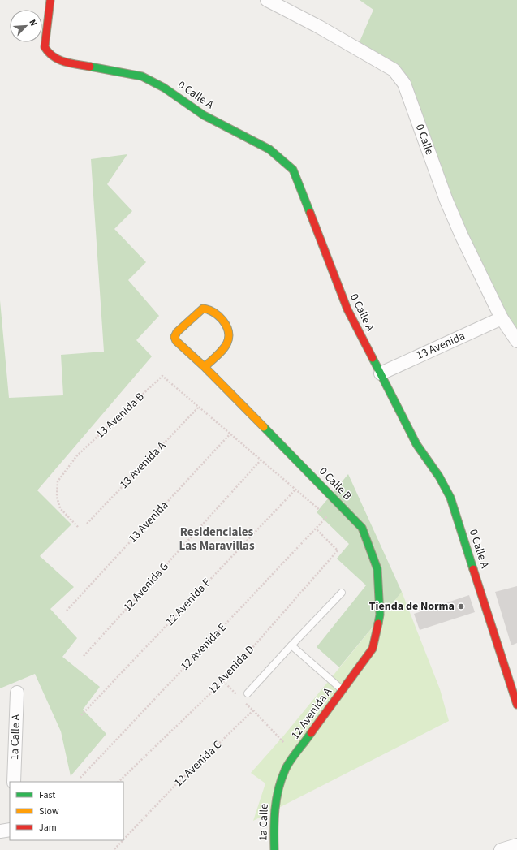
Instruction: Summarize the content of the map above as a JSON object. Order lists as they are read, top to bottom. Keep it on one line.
{"streets":{"street":["0 Calle A","0 Calle","13 Avenida","0 Calle B","12 Avenida A","1a Calle A","1a Calle"],"path":["13 Avenida B","13 Avenida A","12 Avenida G","12 Avenida F","12 Avenida E","12 Avenida D","12 Avenida C"]},"crossings":[["0 Calle A","13 Avenida"],["0 Calle","13 Avenida"],["13 Avenida B","13 Avenida A"],["0 Calle B","12 Avenida A"],["12 Avenida F","12 Avenida E"],["12 Avenida E","12 Avenida D"],["12 Avenida A","1a Calle"]],"districts":["Residenciales Las Maravillas"],"places":["Tienda de Norma"],"legend":["Fast","Slow","Jam"],"north":"top right"}
